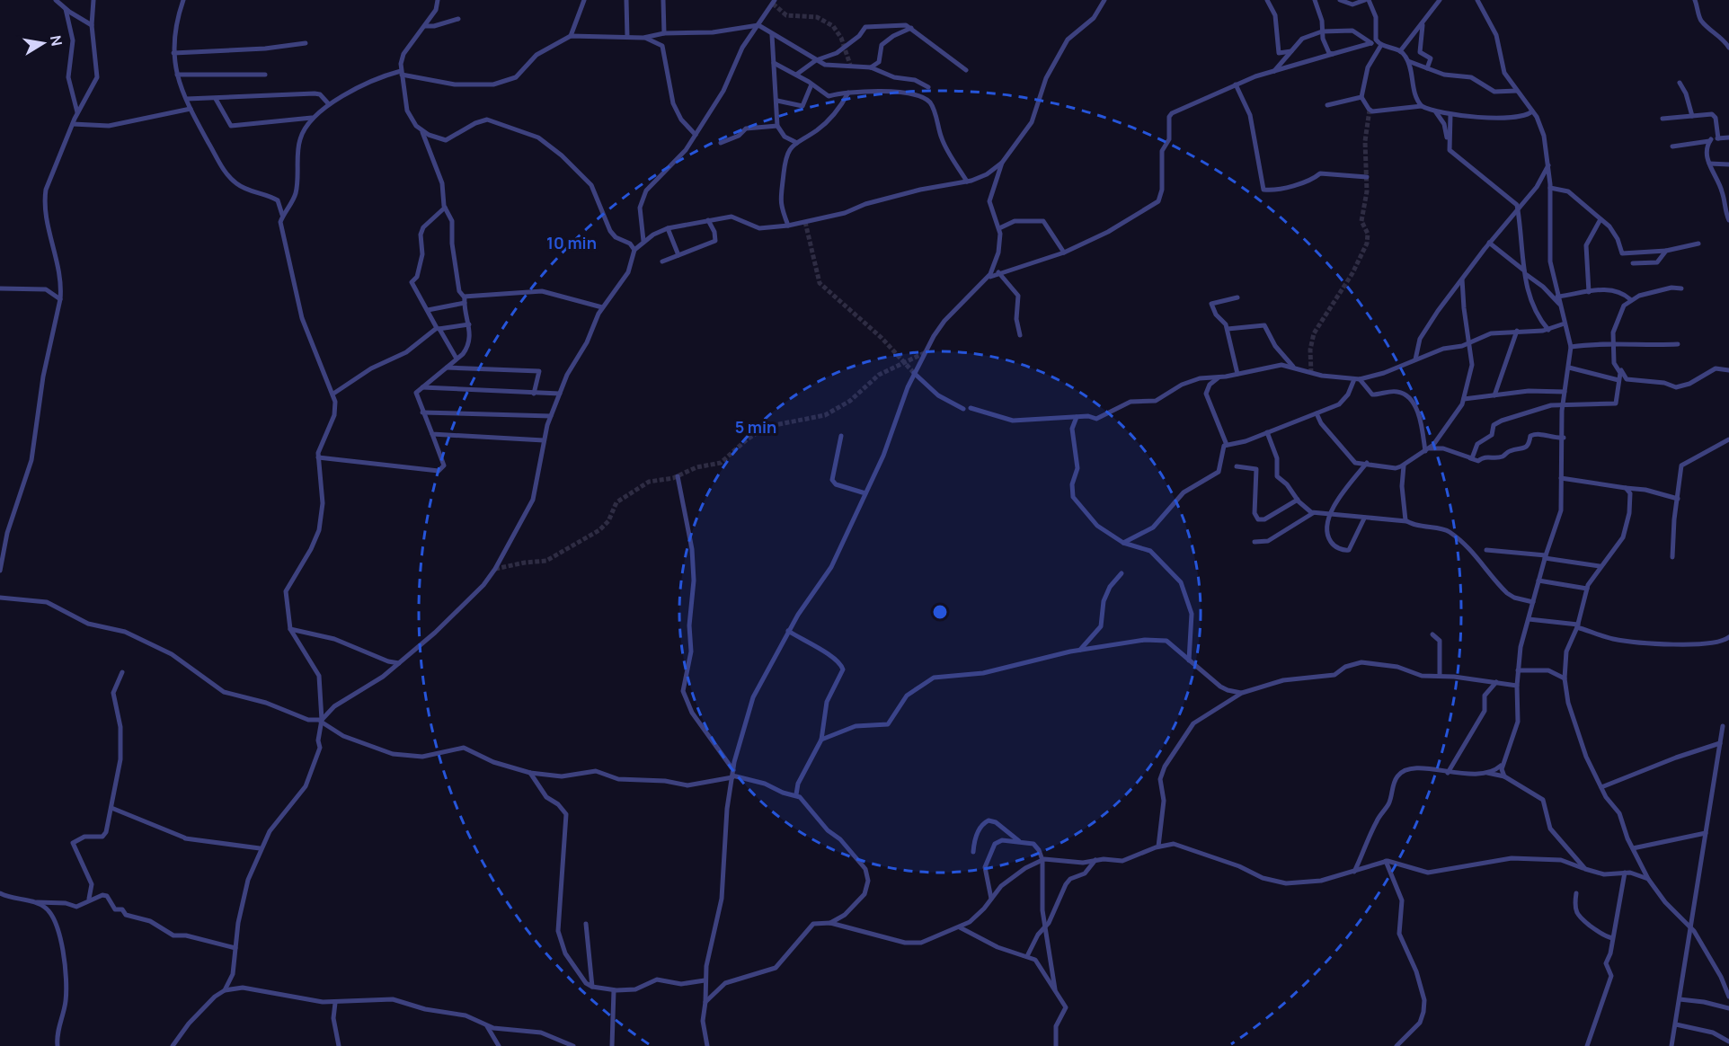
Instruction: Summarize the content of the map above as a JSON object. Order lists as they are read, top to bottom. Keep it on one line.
{"north":"right","rings":["10 min","5 min"]}
